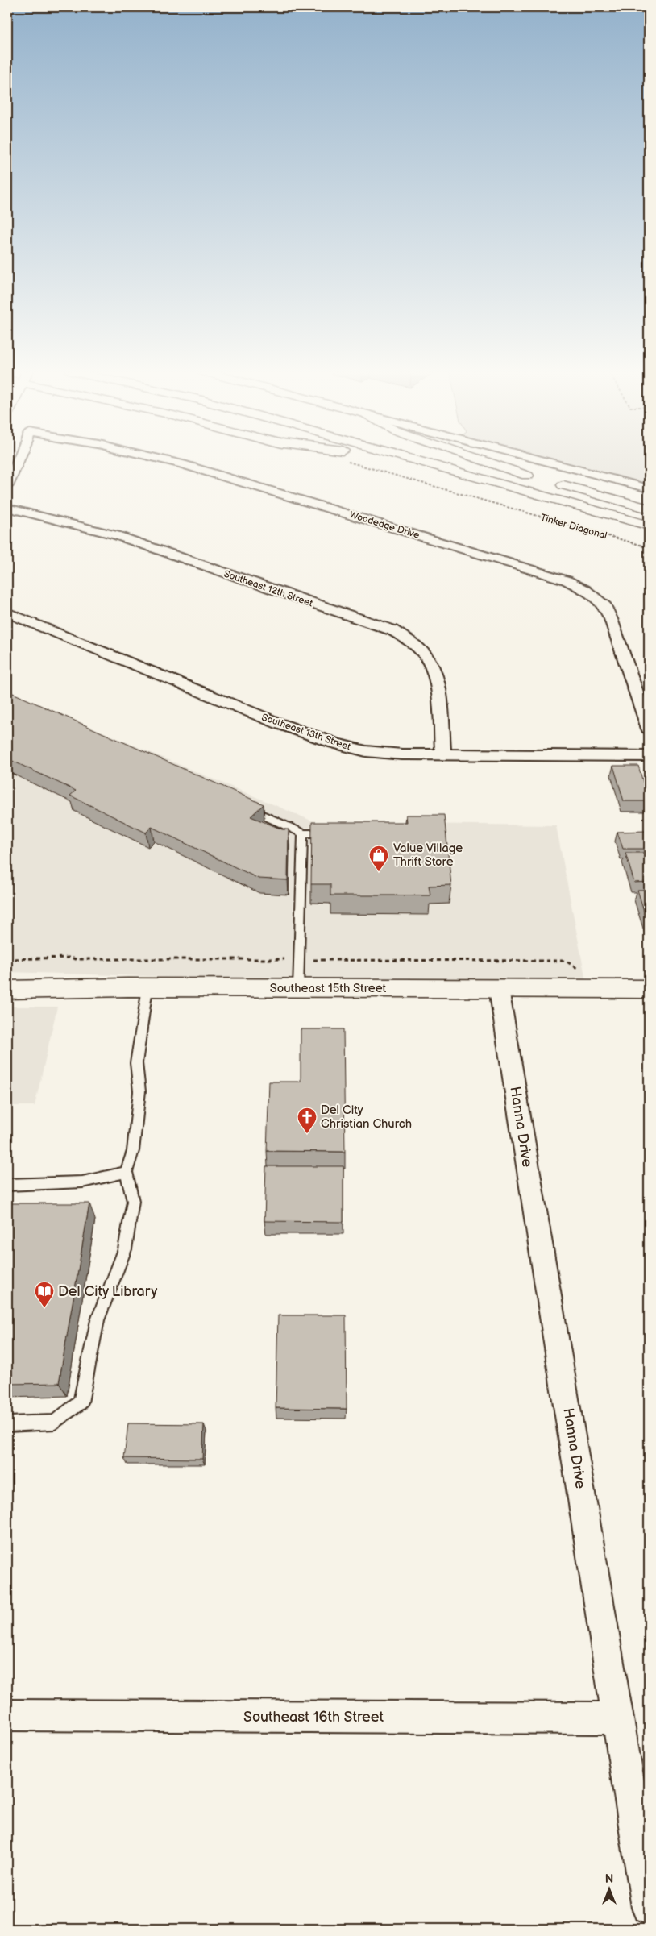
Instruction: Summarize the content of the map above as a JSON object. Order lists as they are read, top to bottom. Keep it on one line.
{"streets":{"main road":["Tinker Diagonal","Southeast 15th Street"],"street":["Woodedge Drive","Southeast 12th Street","Southeast 13th Street","Hanna Drive","Southeast 16th Street"]},"crossings":[["Southeast 12th Street","Southeast 13th Street"],["Southeast 15th Street","Hanna Drive"],["Hanna Drive","Southeast 16th Street"]],"places":{"shop":["Value Village Thrift Store"],"church":["Del City Christian Church"],"library":["Del City Library"]},"north":"top"}
